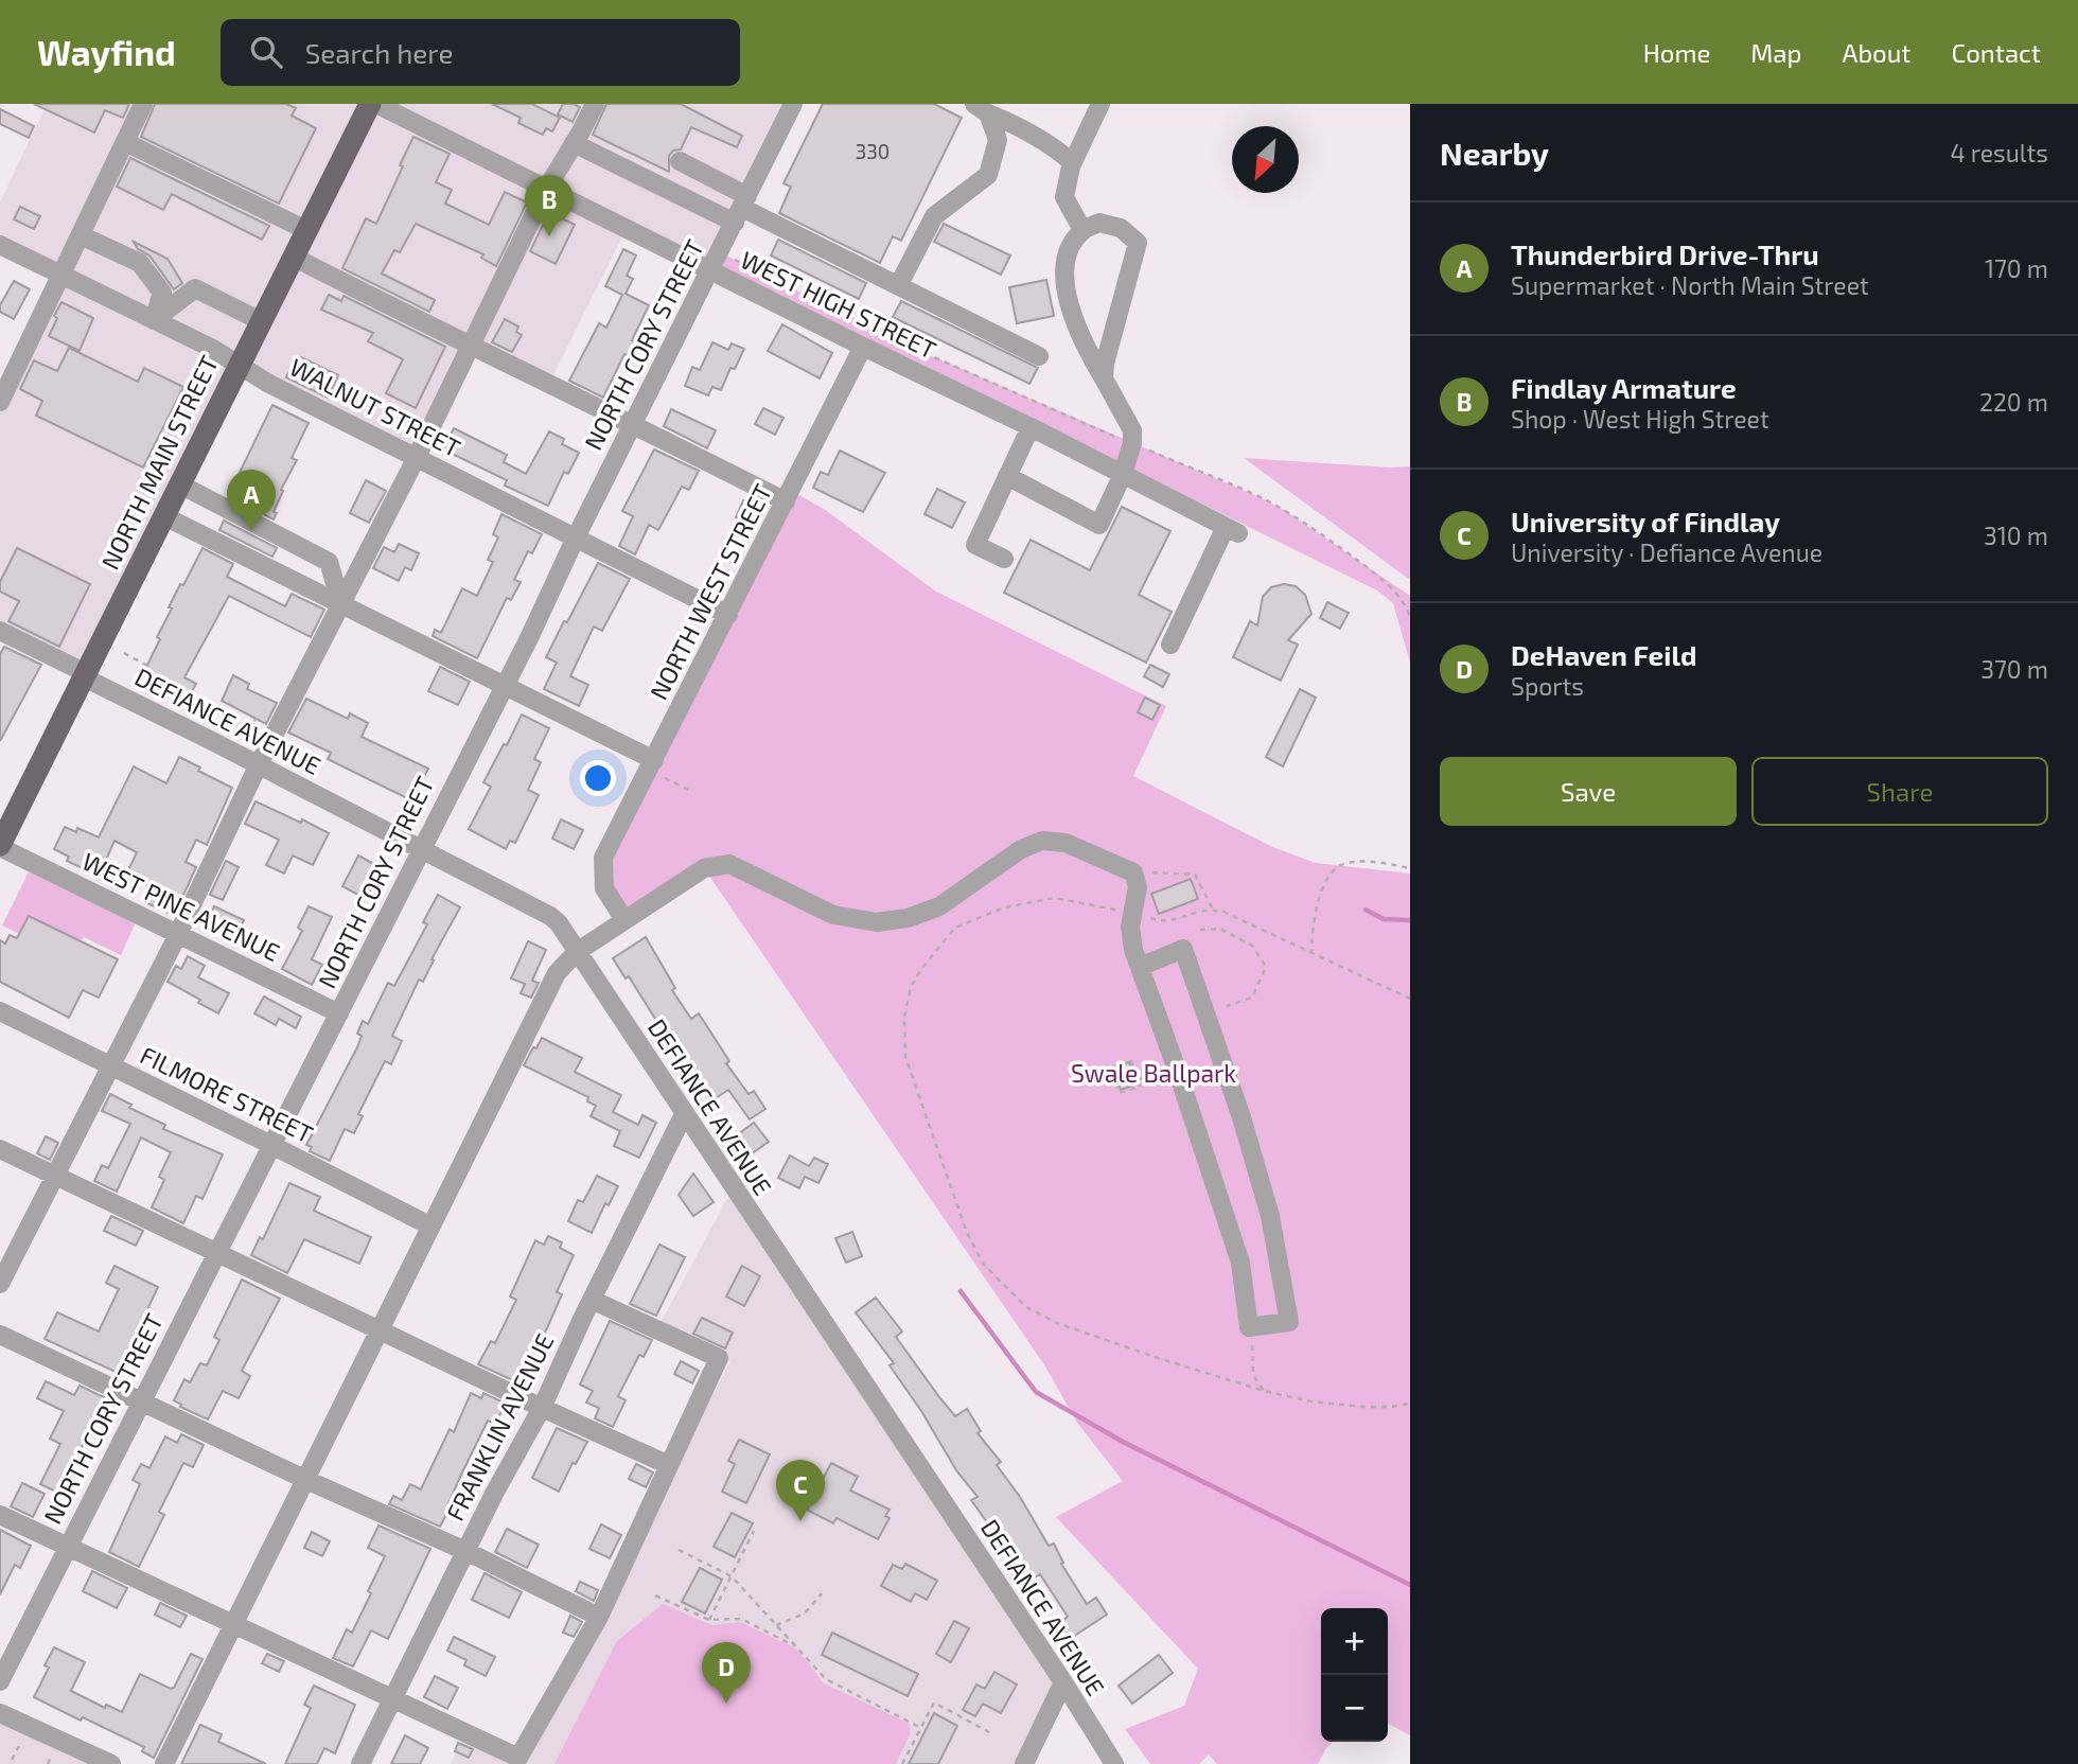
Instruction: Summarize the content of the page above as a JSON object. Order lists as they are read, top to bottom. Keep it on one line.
{"streets":{"main road":["NORTH MAIN STREET"],"street":["WEST HIGH STREET","NORTH CORY STREET","WALNUT STREET","NORTH WEST STREET","DEFIANCE AVENUE","WEST PINE AVENUE","FILMORE STREET","FRANKLIN AVENUE"]},"crossings":[["WEST HIGH STREET","NORTH CORY STREET"],["WEST HIGH STREET","NORTH WEST STREET"],["NORTH CORY STREET","WALNUT STREET"],["NORTH CORY STREET","DEFIANCE AVENUE"],["NORTH CORY STREET","WEST PINE AVENUE"],["NORTH CORY STREET","FILMORE STREET"],["WALNUT STREET","NORTH MAIN STREET"],["WALNUT STREET","NORTH WEST STREET"],["NORTH MAIN STREET","DEFIANCE AVENUE"],["NORTH MAIN STREET","WEST PINE AVENUE"],["DEFIANCE AVENUE","FRANKLIN AVENUE"]],"parks":["Swale Ballpark"],"house_numbers":["330"],"north":"bottom left","page":{"header":"Wayfind","search":"Search here","nav":["Home","Map","About","Contact"],"heading":["Nearby","4 results"],"pins":["B","A","C","D"],"list":[{"mark":"A","name":"Thunderbird Drive-Thru","note":"Supermarket · North Main Street","value":"170 m"},{"mark":"B","name":"Findlay Armature","note":"Shop · West High Street","value":"220 m"},{"mark":"C","name":"University of Findlay","note":"University · Defiance Avenue","value":"310 m"},{"mark":"D","name":"DeHaven Feild","note":"Sports","value":"370 m"}],"buttons":["Save","Share"],"map_buttons":["+","−"]}}
